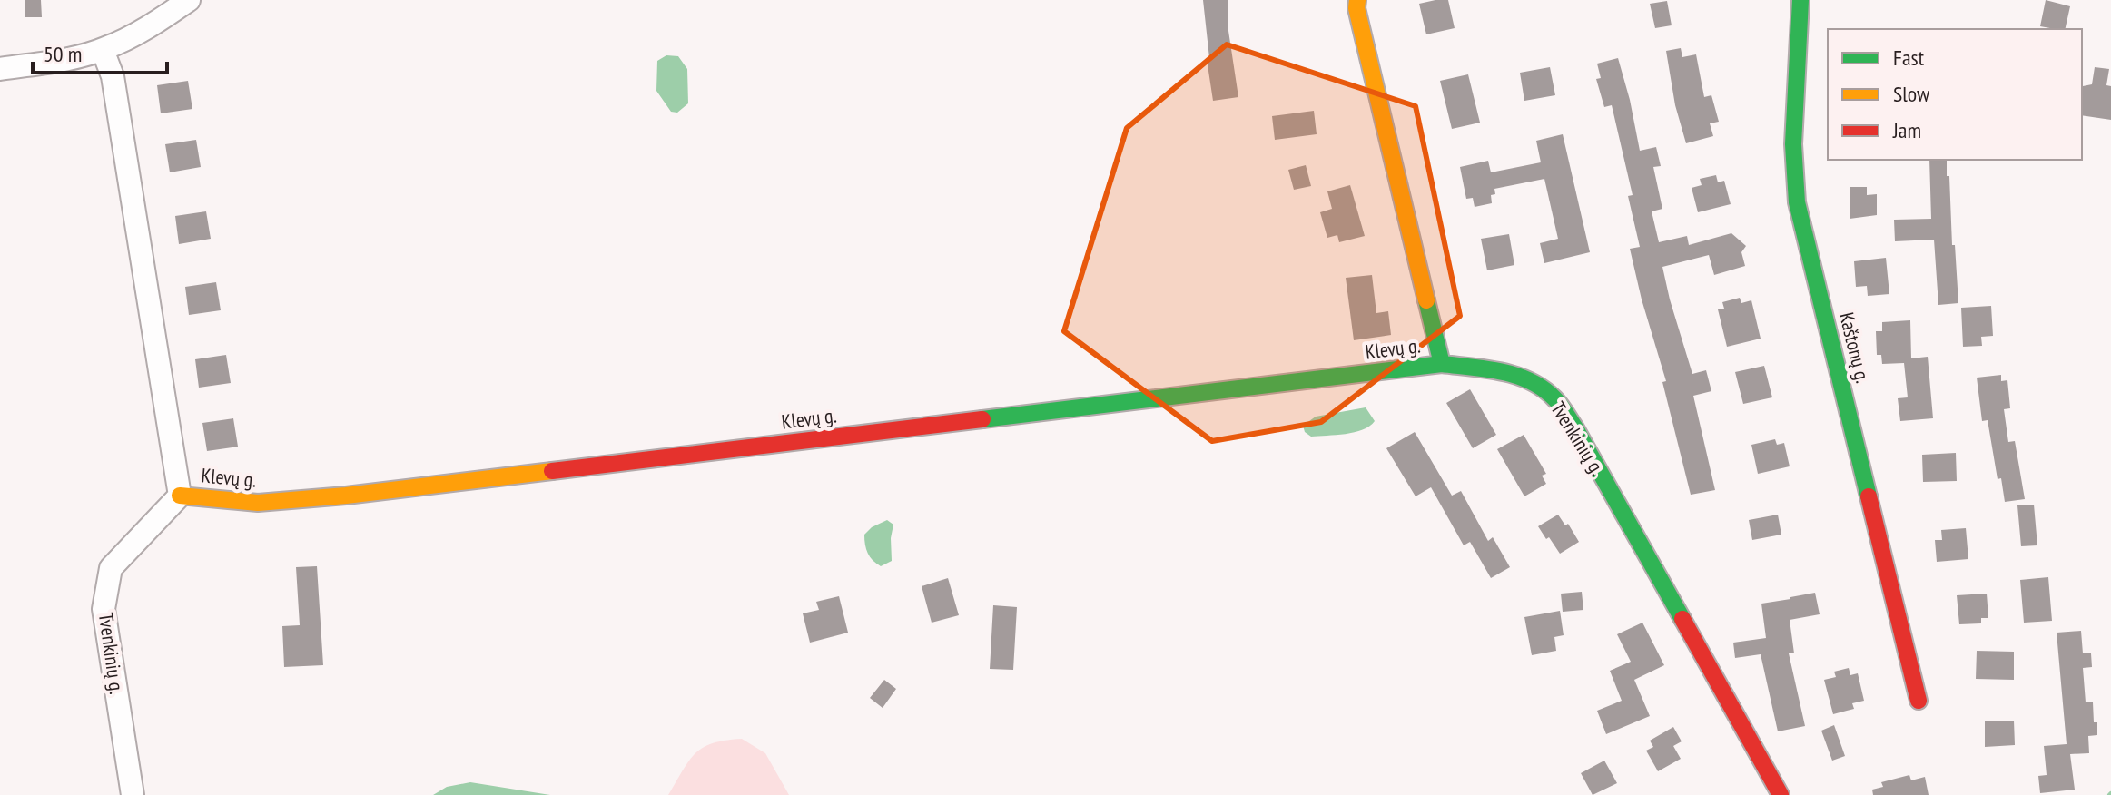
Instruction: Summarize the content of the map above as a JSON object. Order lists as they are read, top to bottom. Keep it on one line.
{"streets":{"street":["Kaštonų g.","Klevų g.","Tvenkinių g."]},"crossings":[["Klevų g.","Tvenkinių g."]],"legend":["Fast","Slow","Jam"],"scale_bar":"50 m"}
